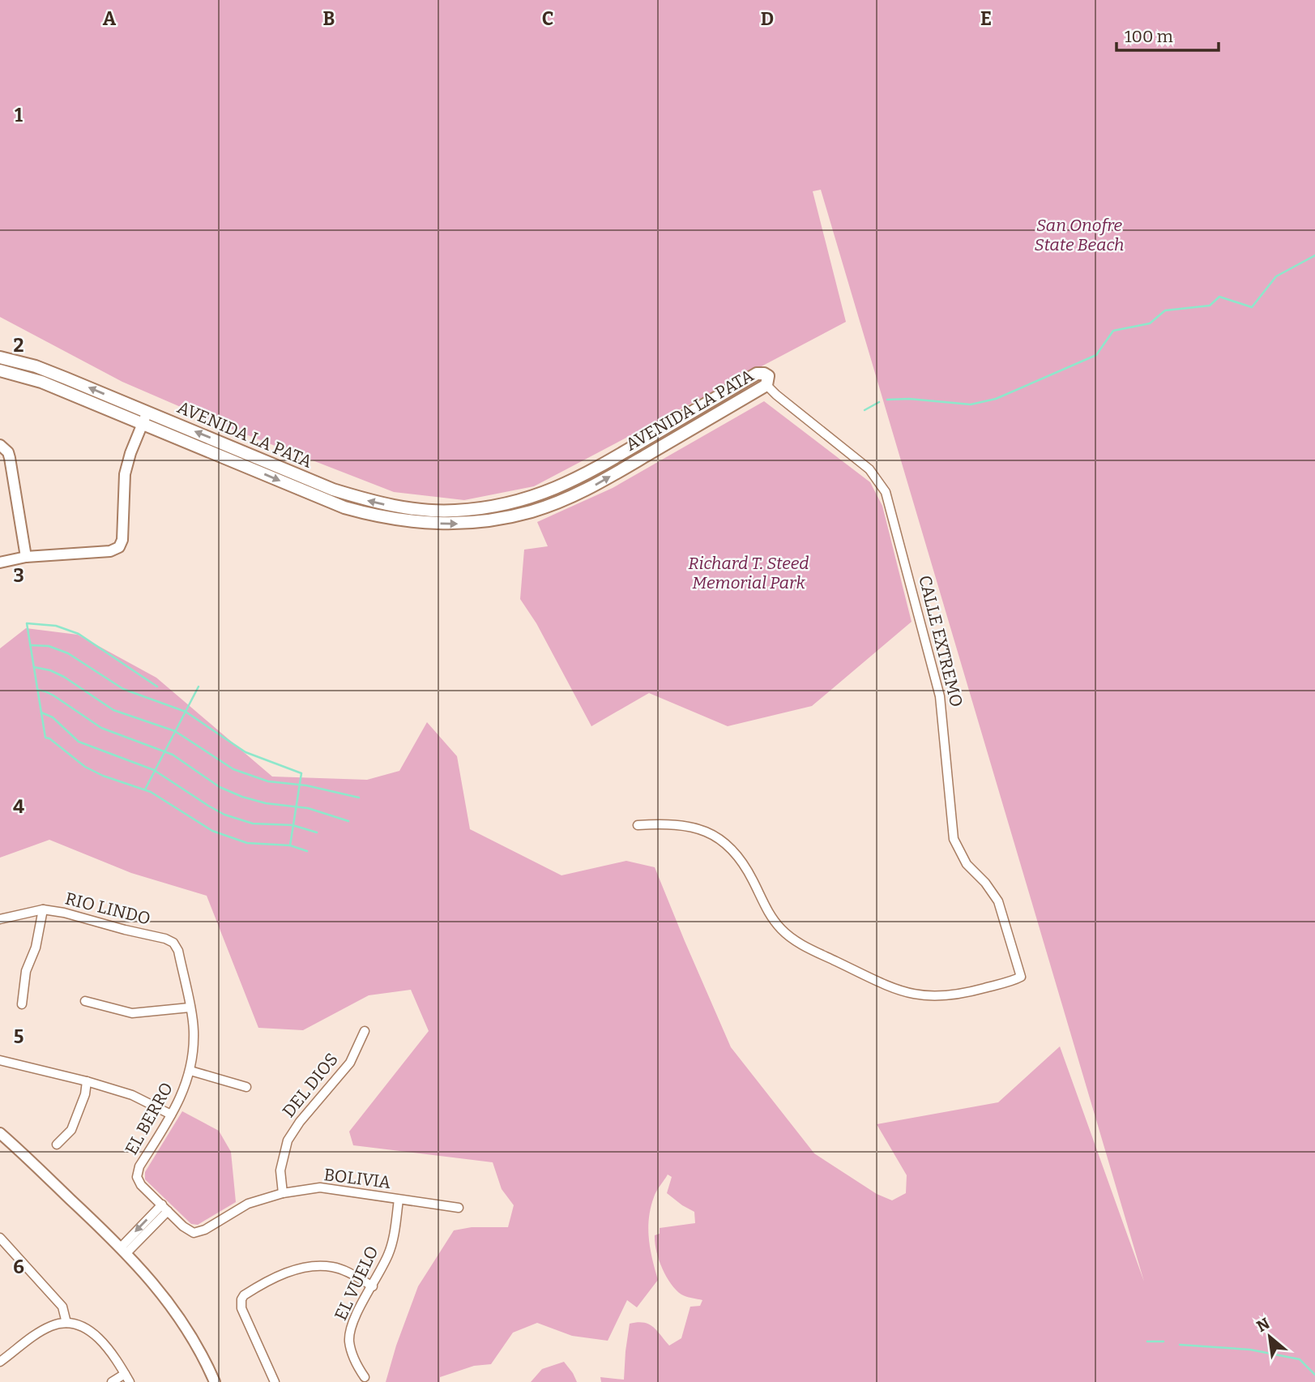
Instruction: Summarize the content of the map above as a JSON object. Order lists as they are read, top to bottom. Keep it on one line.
{"streets":{"main road":["AVENIDA LA PATA"],"street":["CALLE EXTREMO","RIO LINDO","DEL DIOS","EL BERRO","BOLIVIA","EL VUELO"]},"crossings":[["AVENIDA LA PATA","CALLE EXTREMO"],["RIO LINDO","EL BERRO"],["DEL DIOS","BOLIVIA"],["EL BERRO","BOLIVIA"],["BOLIVIA","EL VUELO"]],"parks":["San Onofre State Beach","Richard T. Steed Memorial Park"],"scale_bar":"100 m","north":"top left","grid":{"columns":["A","B","C","D","E"],"rows":["1","2","3","4","5","6"]}}
